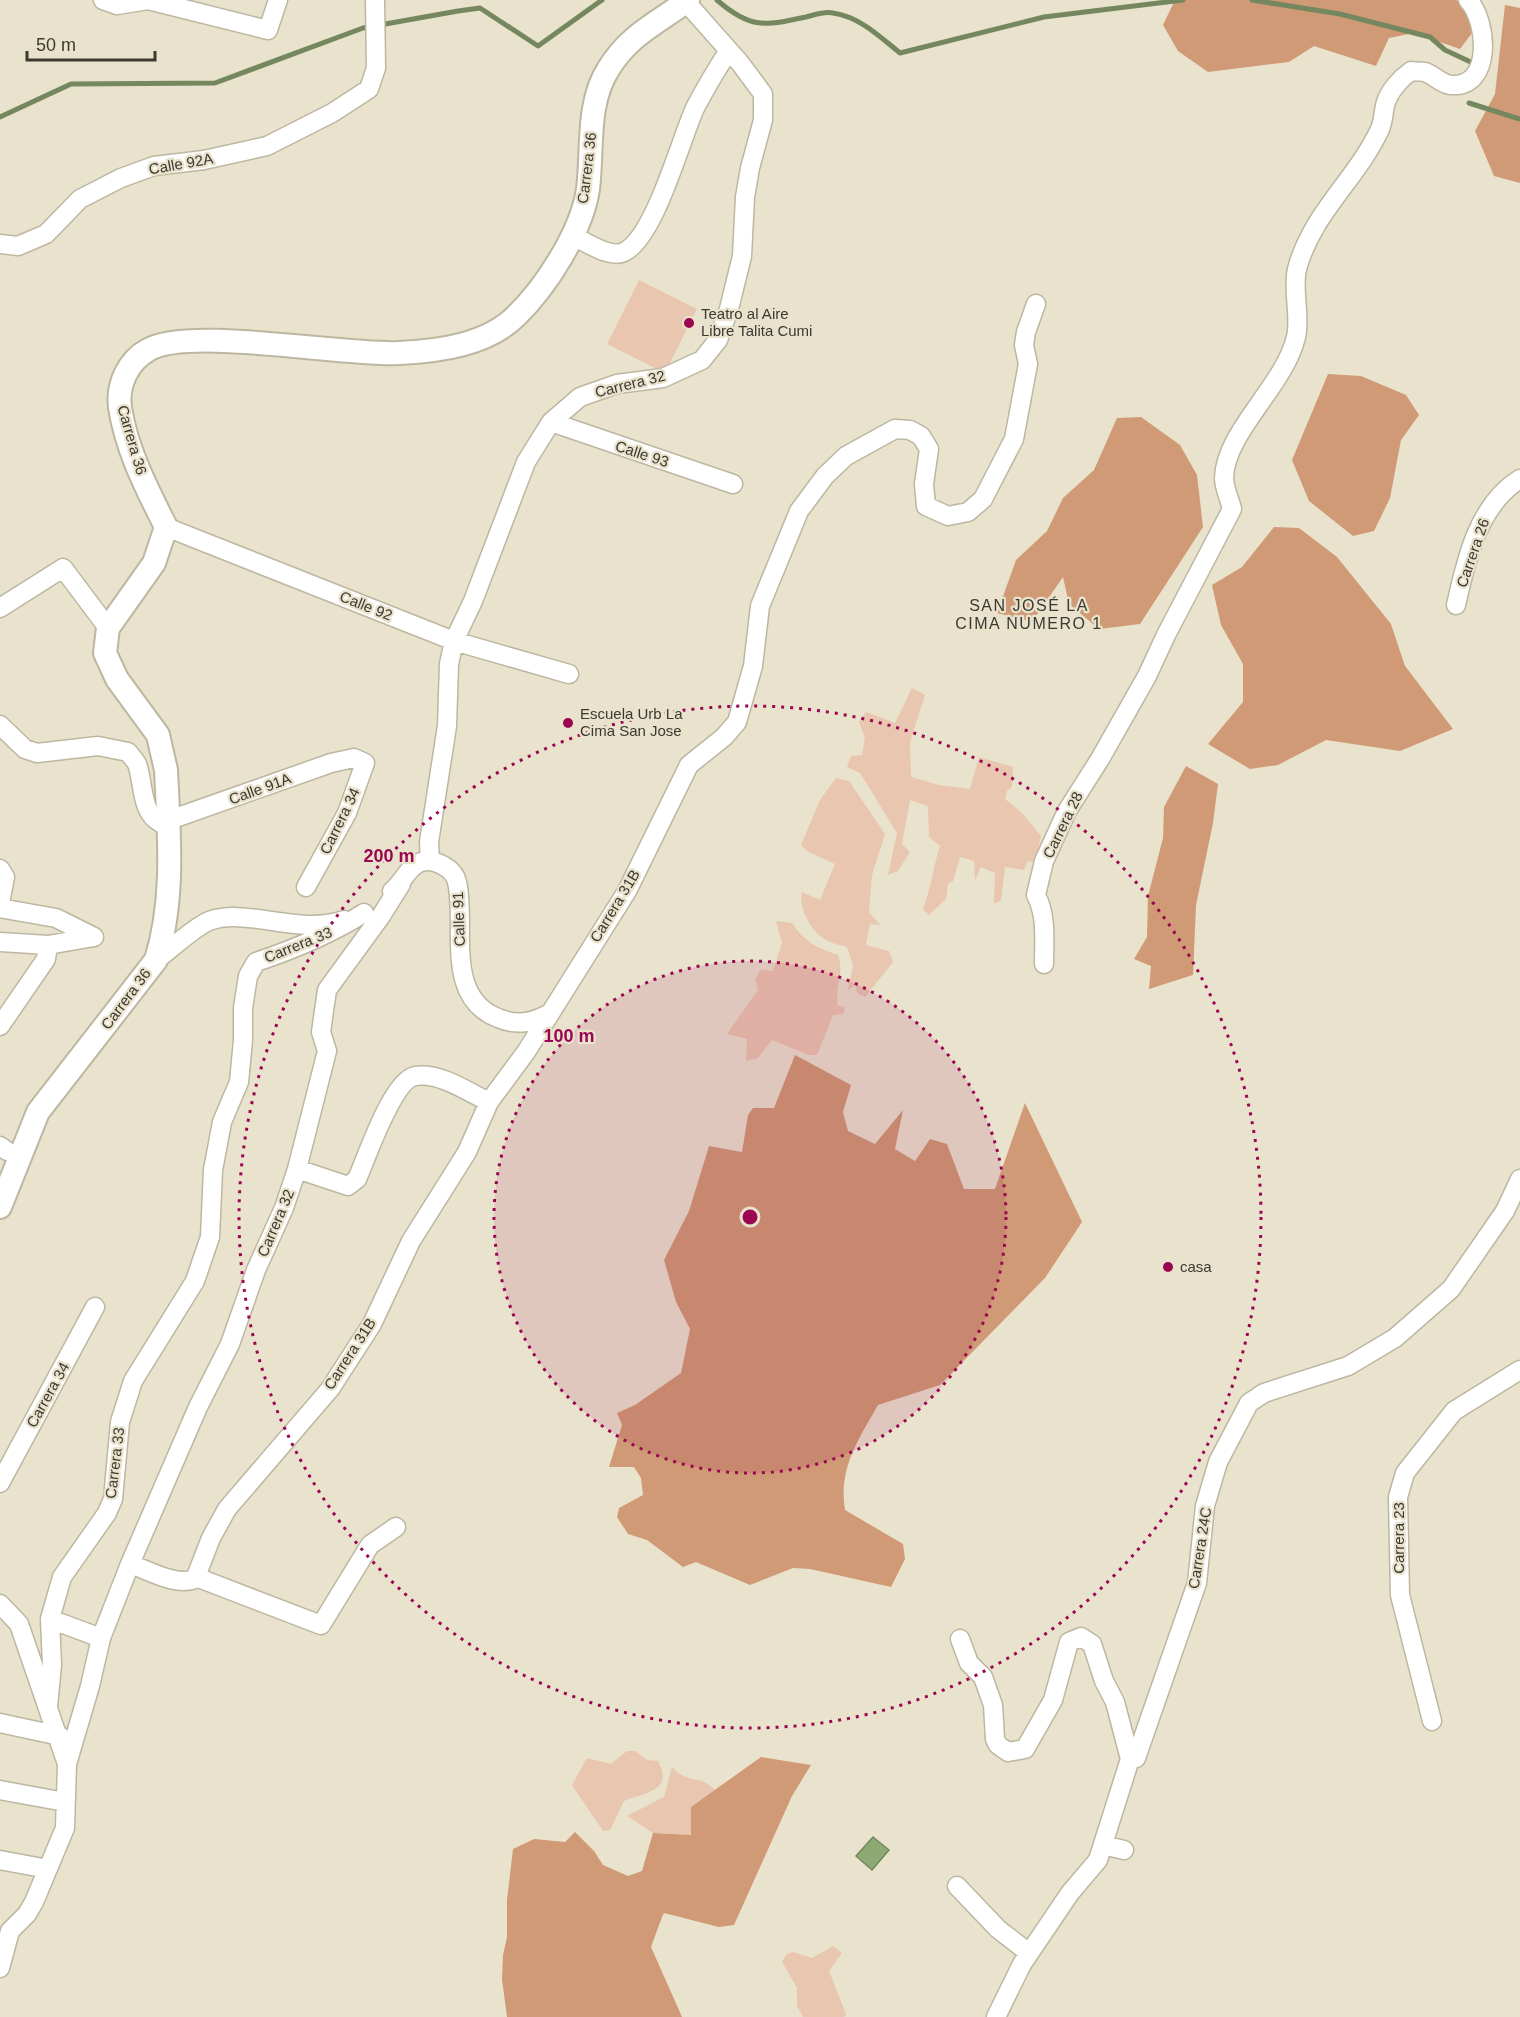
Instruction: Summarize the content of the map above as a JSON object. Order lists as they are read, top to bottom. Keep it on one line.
{"streets":{"main road":["Carrera 36"],"street":["Calle 92A","Carrera 32","Calle 93","Carrera 26","Calle 92","Calle 91A","Carrera 34","Carrera 28","Carrera 31B","Calle 91","Carrera 33","Carrera 23","Carrera 24C"]},"crossings":[["Carrera 36","Carrera 32"],["Carrera 36","Calle 92"],["Carrera 36","Calle 91A"],["Carrera 32","Calle 93"],["Carrera 32","Calle 92"],["Carrera 32","Calle 91"],["Calle 91A","Carrera 34"],["Carrera 31B","Calle 91"]],"districts":["SAN JOSÉ LA CIMA NUMERO 1"],"places":["Teatro al Aire Libre Talita Cumi","Escuela Urb La Cima San Jose","casa"],"scale_bar":"50 m","rings":["200 m","100 m"]}
